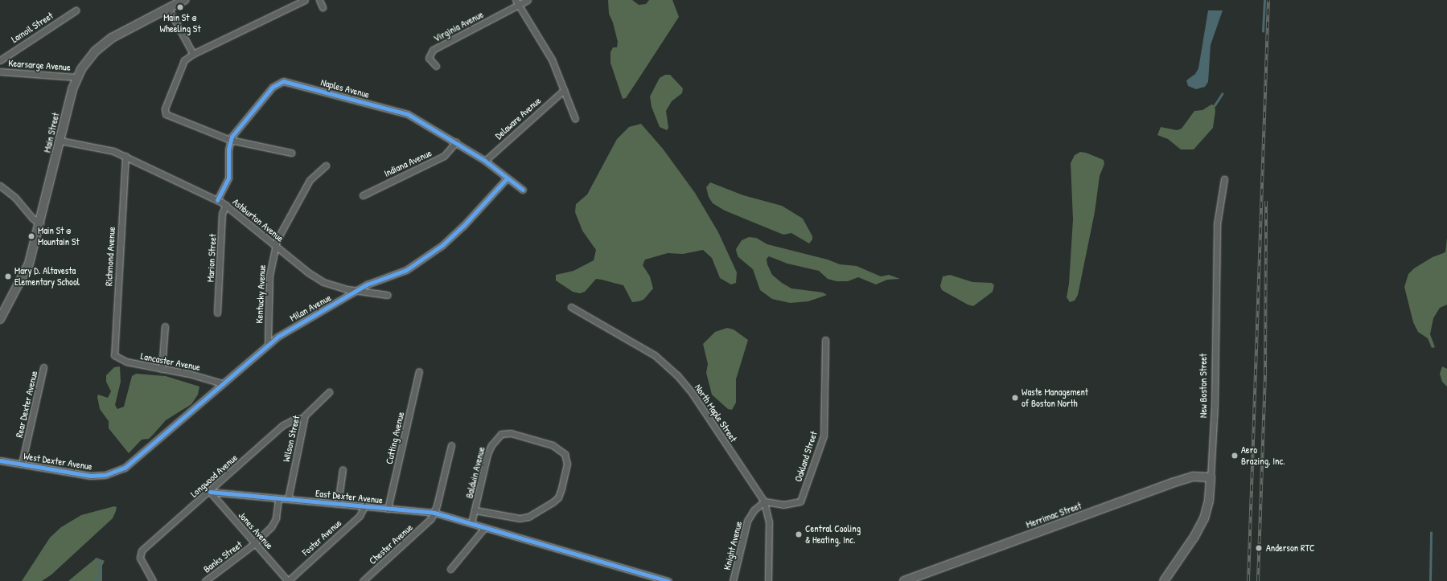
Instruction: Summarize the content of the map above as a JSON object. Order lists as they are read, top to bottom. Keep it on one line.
{"streets":{"main road":["Main Street","New Boston Street","Merrimac Street"],"street":["Virginia Avenue","Lamoil Street","Kearsarge Avenue","Naples Avenue","Delaware Avenue","Indiana Avenue","Ashburton Avenue","Richmond Avenue","Marion Street","Kentucky Avenue","Milan Avenue","Lancaster Avenue","Rear Dexter Avenue","North Maple Street","Cutting Avenue","Wilson Street","Oakland Street","West Dexter Avenue","Baldwin Avenue","Longwood Avenue","East Dexter Avenue","Jones Avenue","Foster Avenue","Chester Avenue","Knight Avenue","Banks Street"]},"crossings":[["Kearsarge Avenue","Main Street"],["Naples Avenue","Delaware Avenue"],["Naples Avenue","Indiana Avenue"],["Naples Avenue","Milan Avenue"],["Main Street","Ashburton Avenue"],["Ashburton Avenue","Richmond Avenue"],["Ashburton Avenue","Marion Street"],["Ashburton Avenue","Kentucky Avenue"],["Ashburton Avenue","Milan Avenue"],["Richmond Avenue","Lancaster Avenue"],["Kentucky Avenue","Milan Avenue"],["Milan Avenue","Lancaster Avenue"],["Milan Avenue","West Dexter Avenue"],["New Boston Street","Merrimac Street"],["Rear Dexter Avenue","West Dexter Avenue"],["North Maple Street","Oakland Street"],["North Maple Street","Knight Avenue"],["Cutting Avenue","East Dexter Avenue"],["Wilson Street","Longwood Avenue"],["Wilson Street","East Dexter Avenue"],["Oakland Street","Knight Avenue"],["Baldwin Avenue","East Dexter Avenue"],["Longwood Avenue","East Dexter Avenue"],["Longwood Avenue","Jones Avenue"],["East Dexter Avenue","Jones Avenue"],["East Dexter Avenue","Foster Avenue"],["East Dexter Avenue","Chester Avenue"],["East Dexter Avenue","Banks Street"],["Jones Avenue","Foster Avenue"],["Jones Avenue","Banks Street"]],"places":["Main St @ Wheeling St","Main St @ Mountain St","Mary D. Altavesta Elementary School","Waste Management of Boston North","Aero Brazing, Inc.","Central Cooling & Heating, Inc.","Anderson RTC"]}
